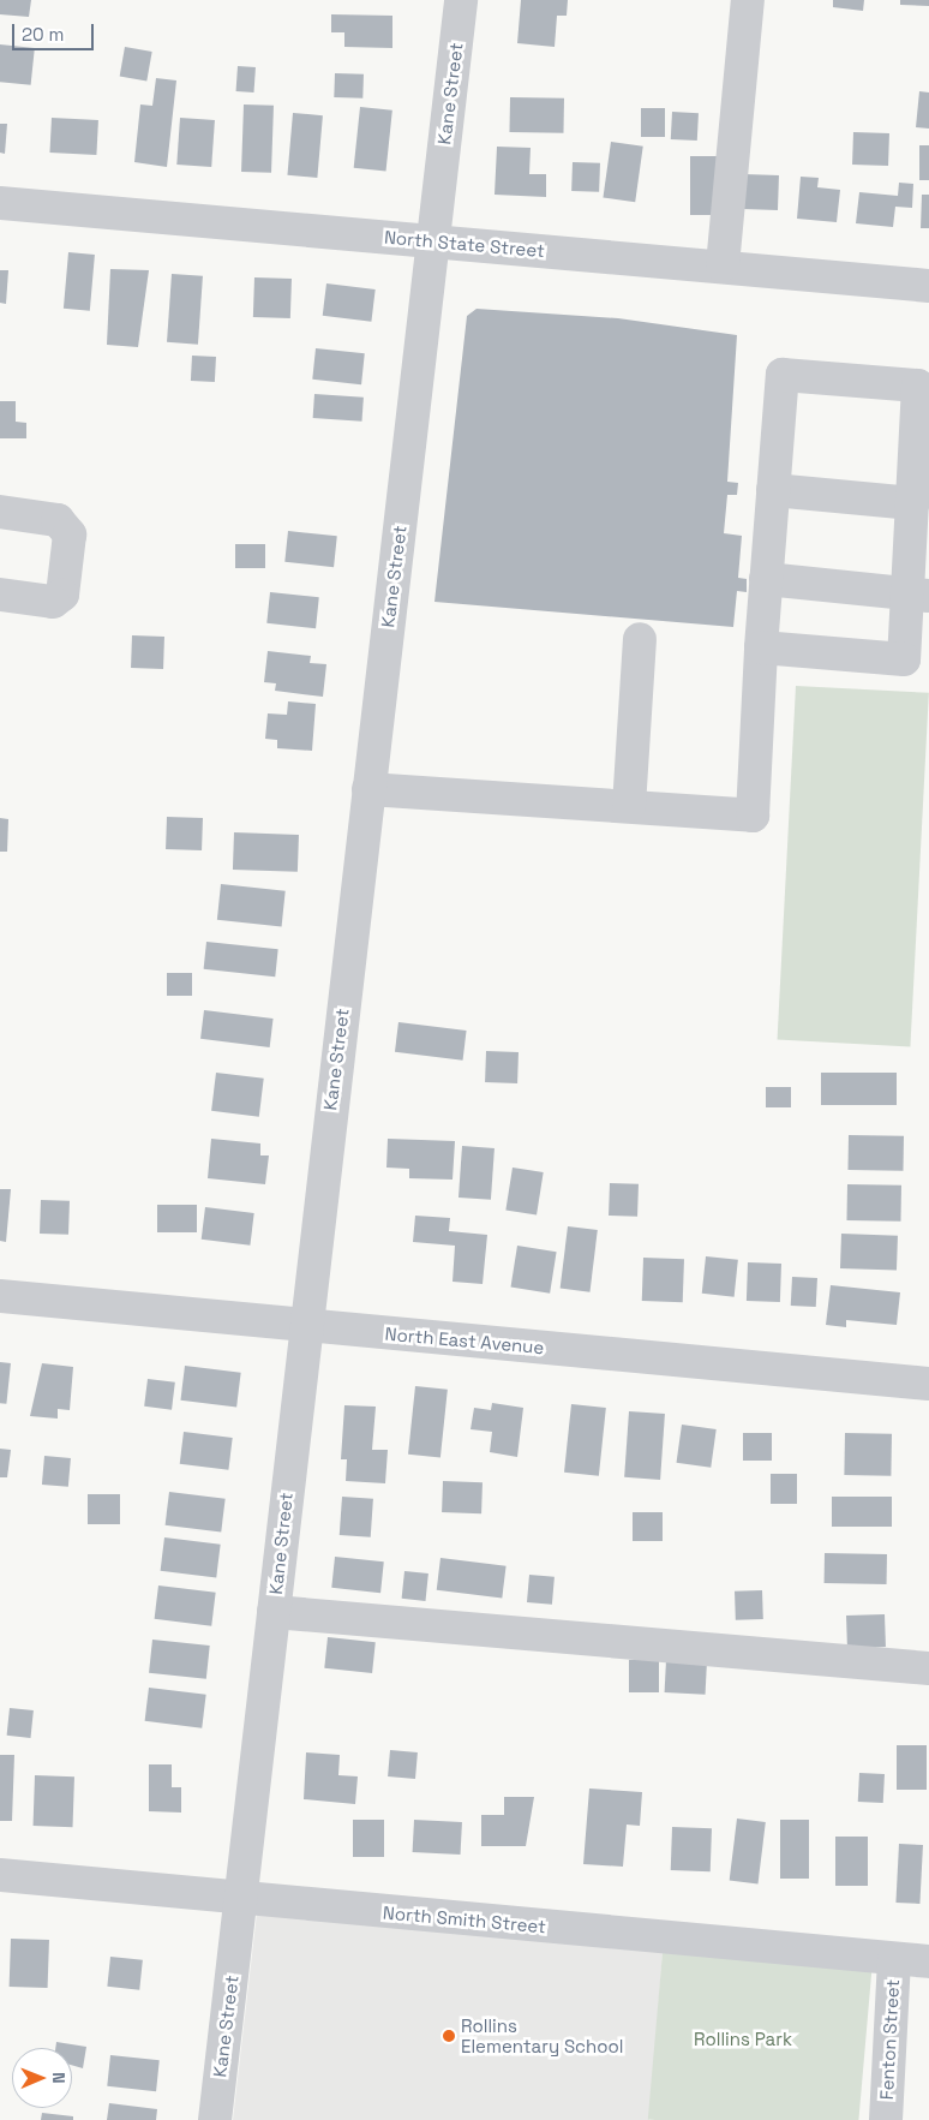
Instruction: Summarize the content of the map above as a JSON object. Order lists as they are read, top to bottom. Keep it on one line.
{"streets":{"street":["Kane Street","North State Street","North East Avenue","North Smith Street","Fenton Street"]},"crossings":[["Kane Street","North State Street"],["Kane Street","North East Avenue"],["Kane Street","North Smith Street"],["North Smith Street","Fenton Street"]],"parks":["Rollins Park"],"places":["Rollins Elementary School"],"scale_bar":"20 m","north":"right"}
